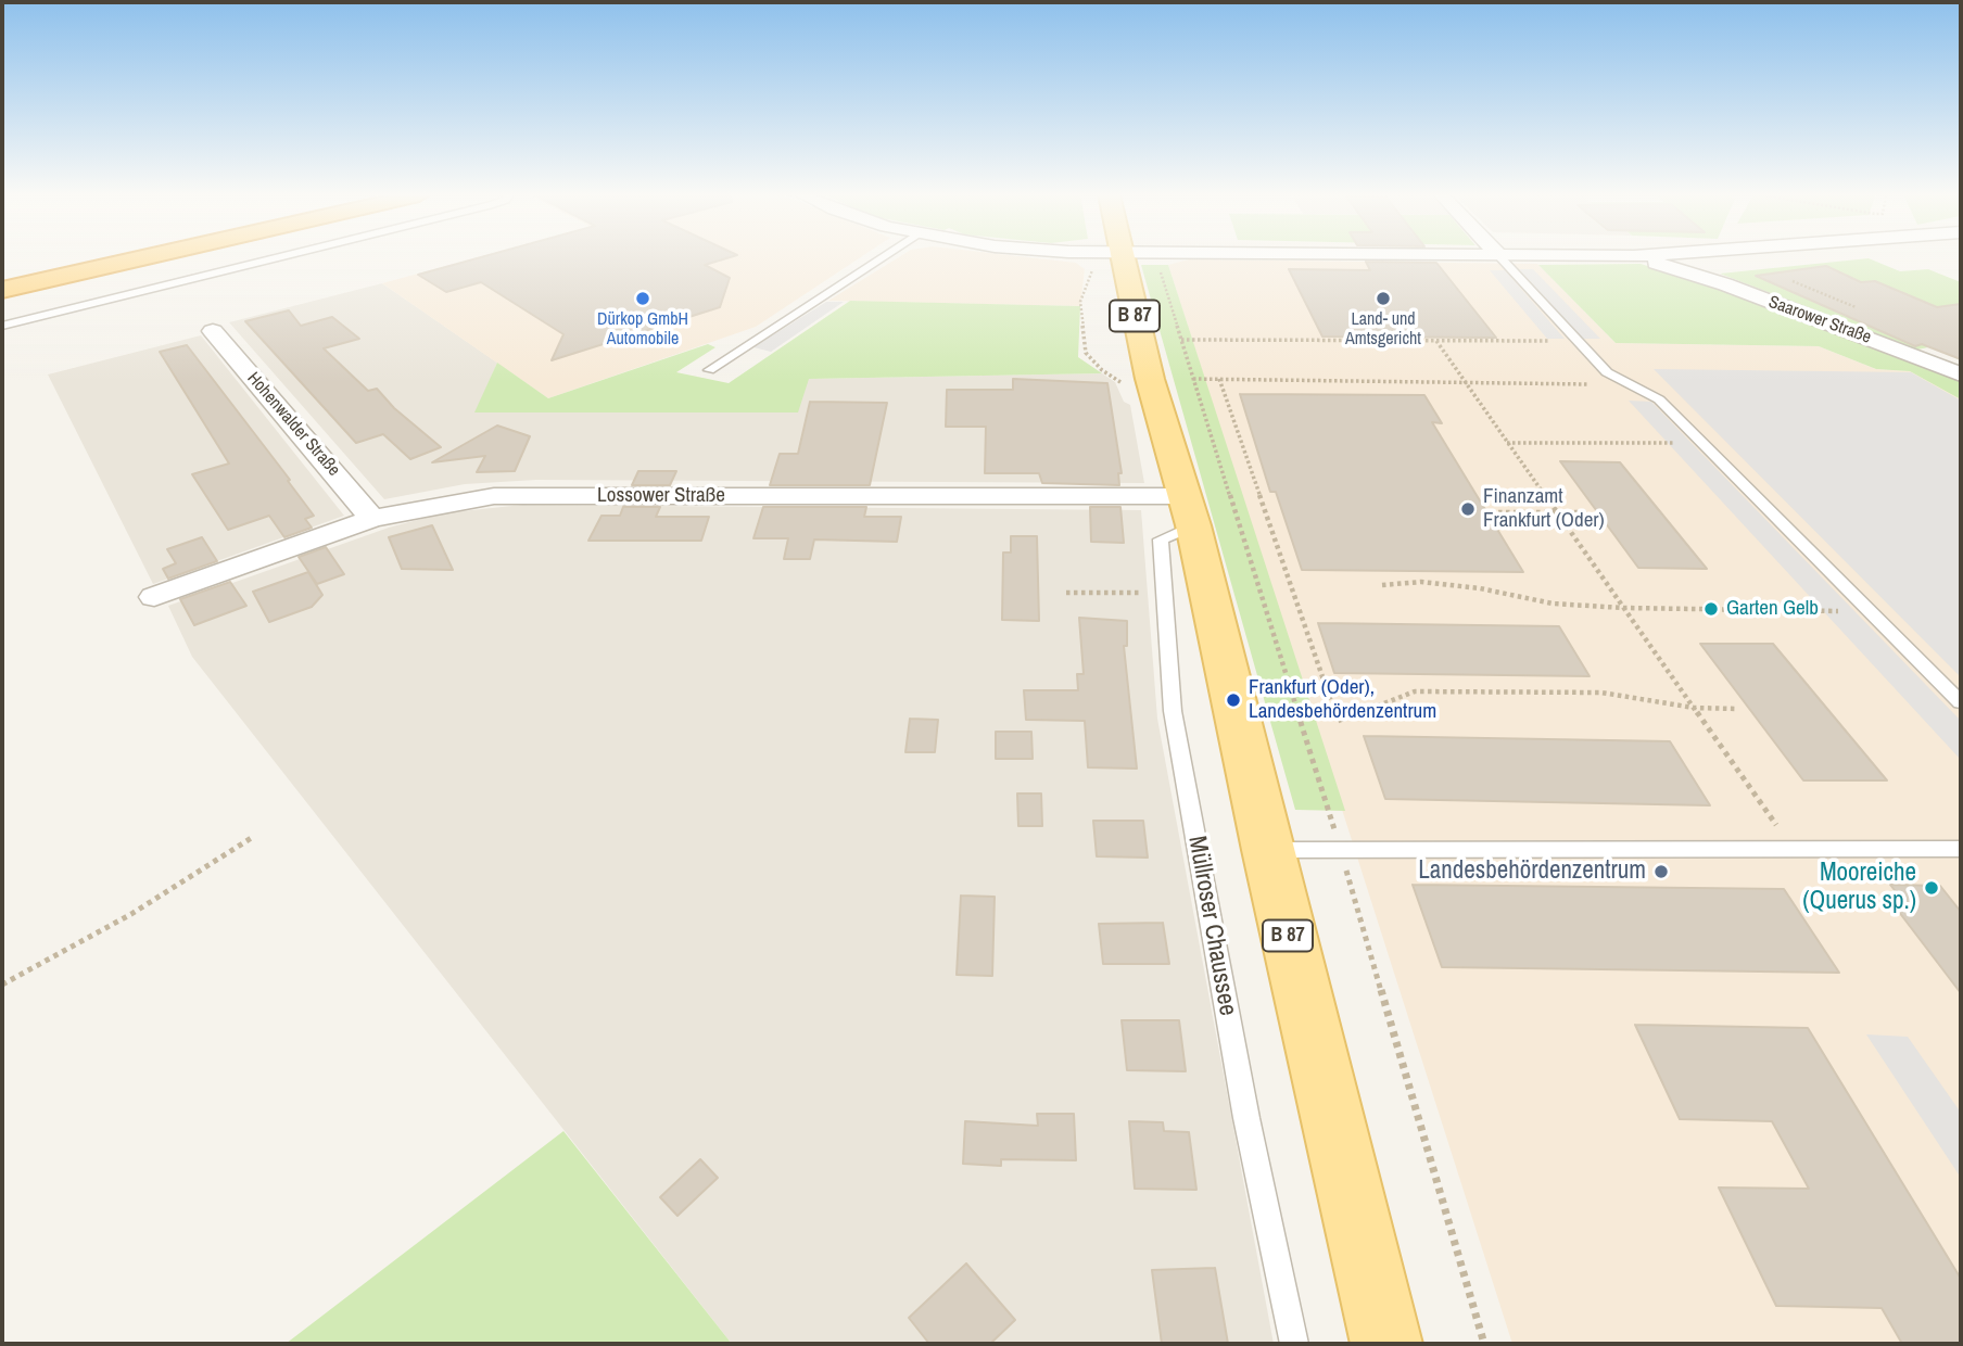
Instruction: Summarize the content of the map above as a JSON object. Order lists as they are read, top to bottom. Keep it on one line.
{"streets":{"main road":["B 87"],"street":["Saarower Straße","Hohenwalder Straße","Lossower Straße"],"lane":["Müllroser Chaussee"]},"crossings":[["B 87","Lossower Straße"],["B 87","Müllroser Chaussee"],["Hohenwalder Straße","Lossower Straße"],["Lossower Straße","Müllroser Chaussee"]],"places":["Dürkop GmbH Automobile","Land- und Amtsgericht","Finanzamt Frankfurt (Oder)","Garten Gelb","Frankfurt (Oder), Landesbehördenzentrum","Landesbehördenzentrum","Mooreiche (Querus sp.)"]}
